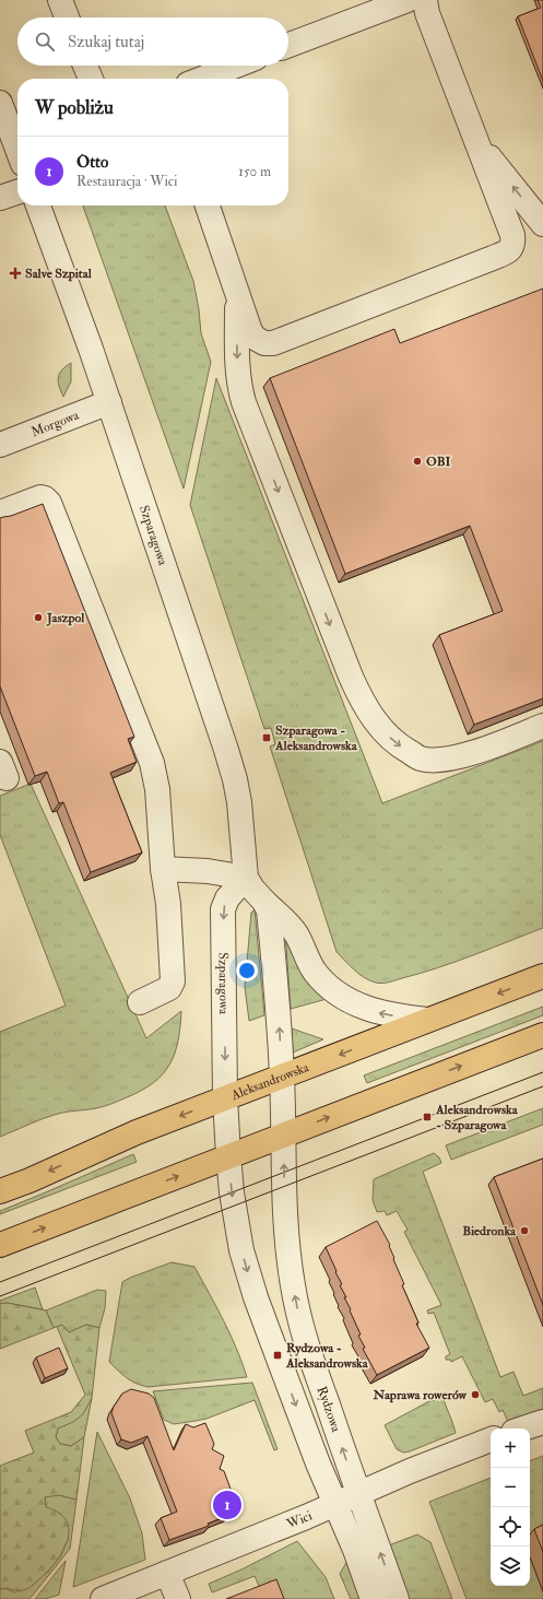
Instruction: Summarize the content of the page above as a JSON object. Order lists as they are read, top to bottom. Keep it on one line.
{"streets":{"main road":["Aleksandrowska"],"street":["Morgowa","Szparagowa","Rydzowa","Wici"]},"crossings":[["Morgowa","Szparagowa"],["Szparagowa","Aleksandrowska"],["Aleksandrowska","Rydzowa"],["Rydzowa","Wici"]],"places":{"health":["Salve Szpital"],"other":["OBI","Jaszpol","Biedronka","Naprawa rowerów"],"transit":["Szparagowa - Aleksandrowska","Aleksandrowska - Szparagowa","Rydzowa - Aleksandrowska"]},"page":{"search":"Szukaj tutaj","heading":"W pobliżu","list":[{"mark":"1","name":"Otto","note":"Restauracja · Wici","value":"150 m"}],"map_buttons":["+","−"],"pins":"1"}}
